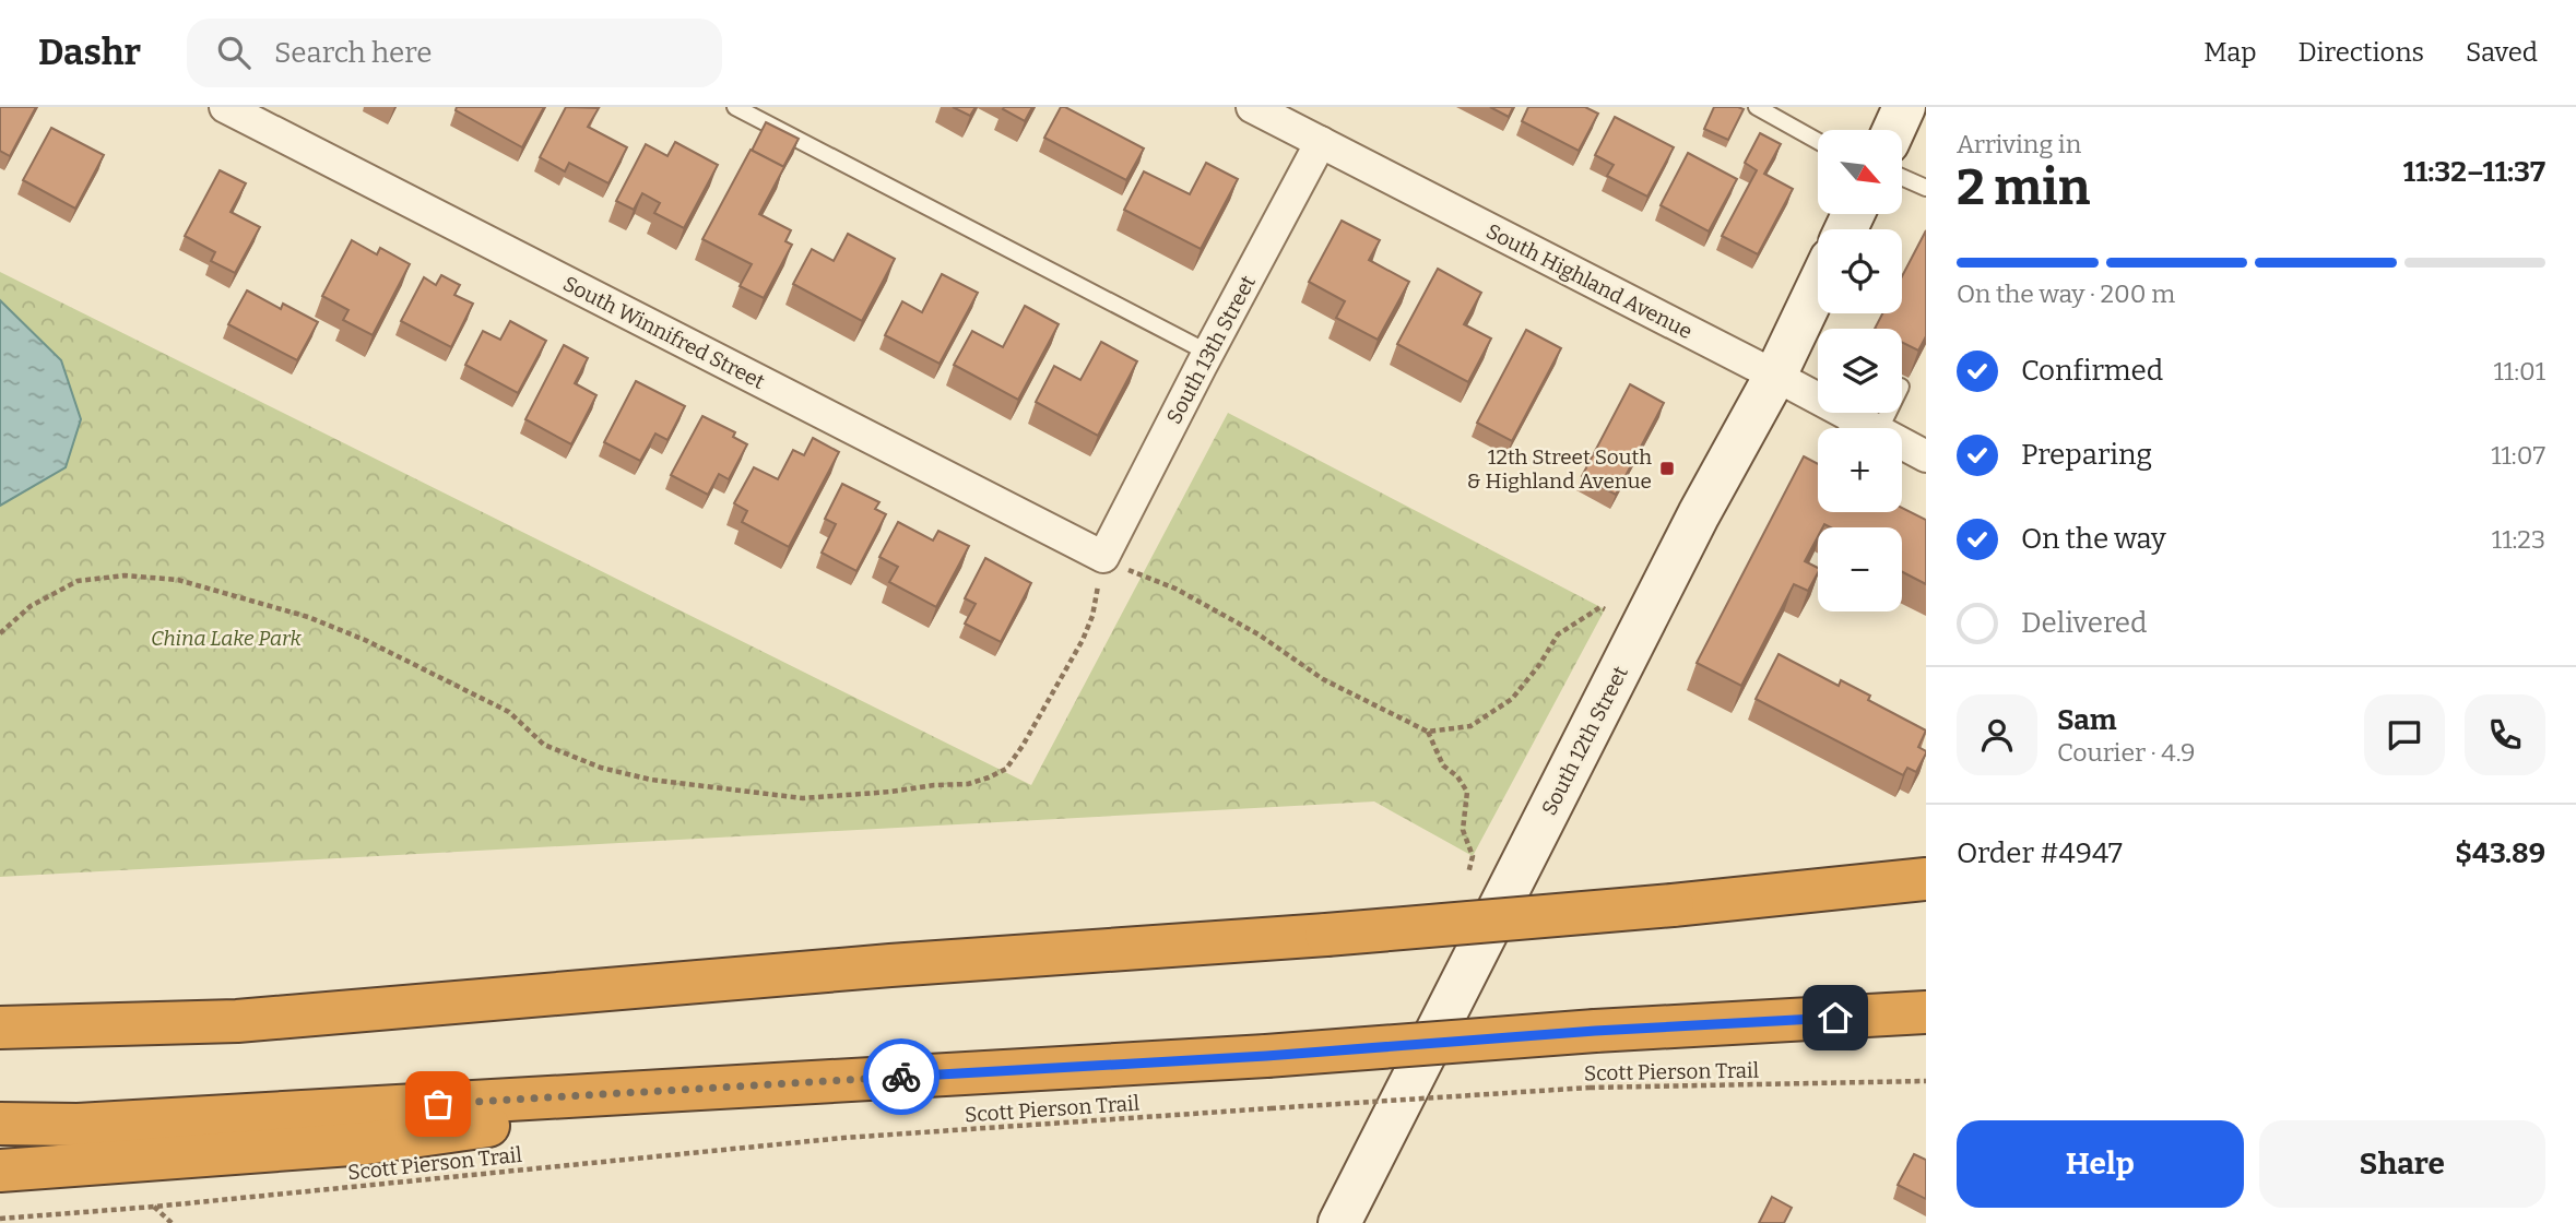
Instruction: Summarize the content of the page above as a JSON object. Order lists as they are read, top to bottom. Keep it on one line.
{"streets":{"main road":["South 12th Street"],"street":["South Highland Avenue","South Winnifred Street","South 13th Street"],"path":["Scott Pierson Trail"]},"crossings":[["South Highland Avenue","South 13th Street"],["South Highland Avenue","South 12th Street"],["South Winnifred Street","South 13th Street"]],"parks":["China Lake Park"],"places":{"transit":["12th Street South & Highland Avenue"]},"north":"bottom right","page":{"header":"Dashr","search":"Search here","nav":["Map","Directions","Saved"],"heading":["2 min","Arriving in","11:32–11:37"],"panel":["Sam","Courier · 4.9","Order #4947","$43.89"],"map_buttons":["+","−"],"bar":"On the way · 200 m","list":[["Confirmed","11:01"],["Preparing","11:07"],["On the way","11:23"],"Delivered"],"buttons":["Help","Share"]}}
